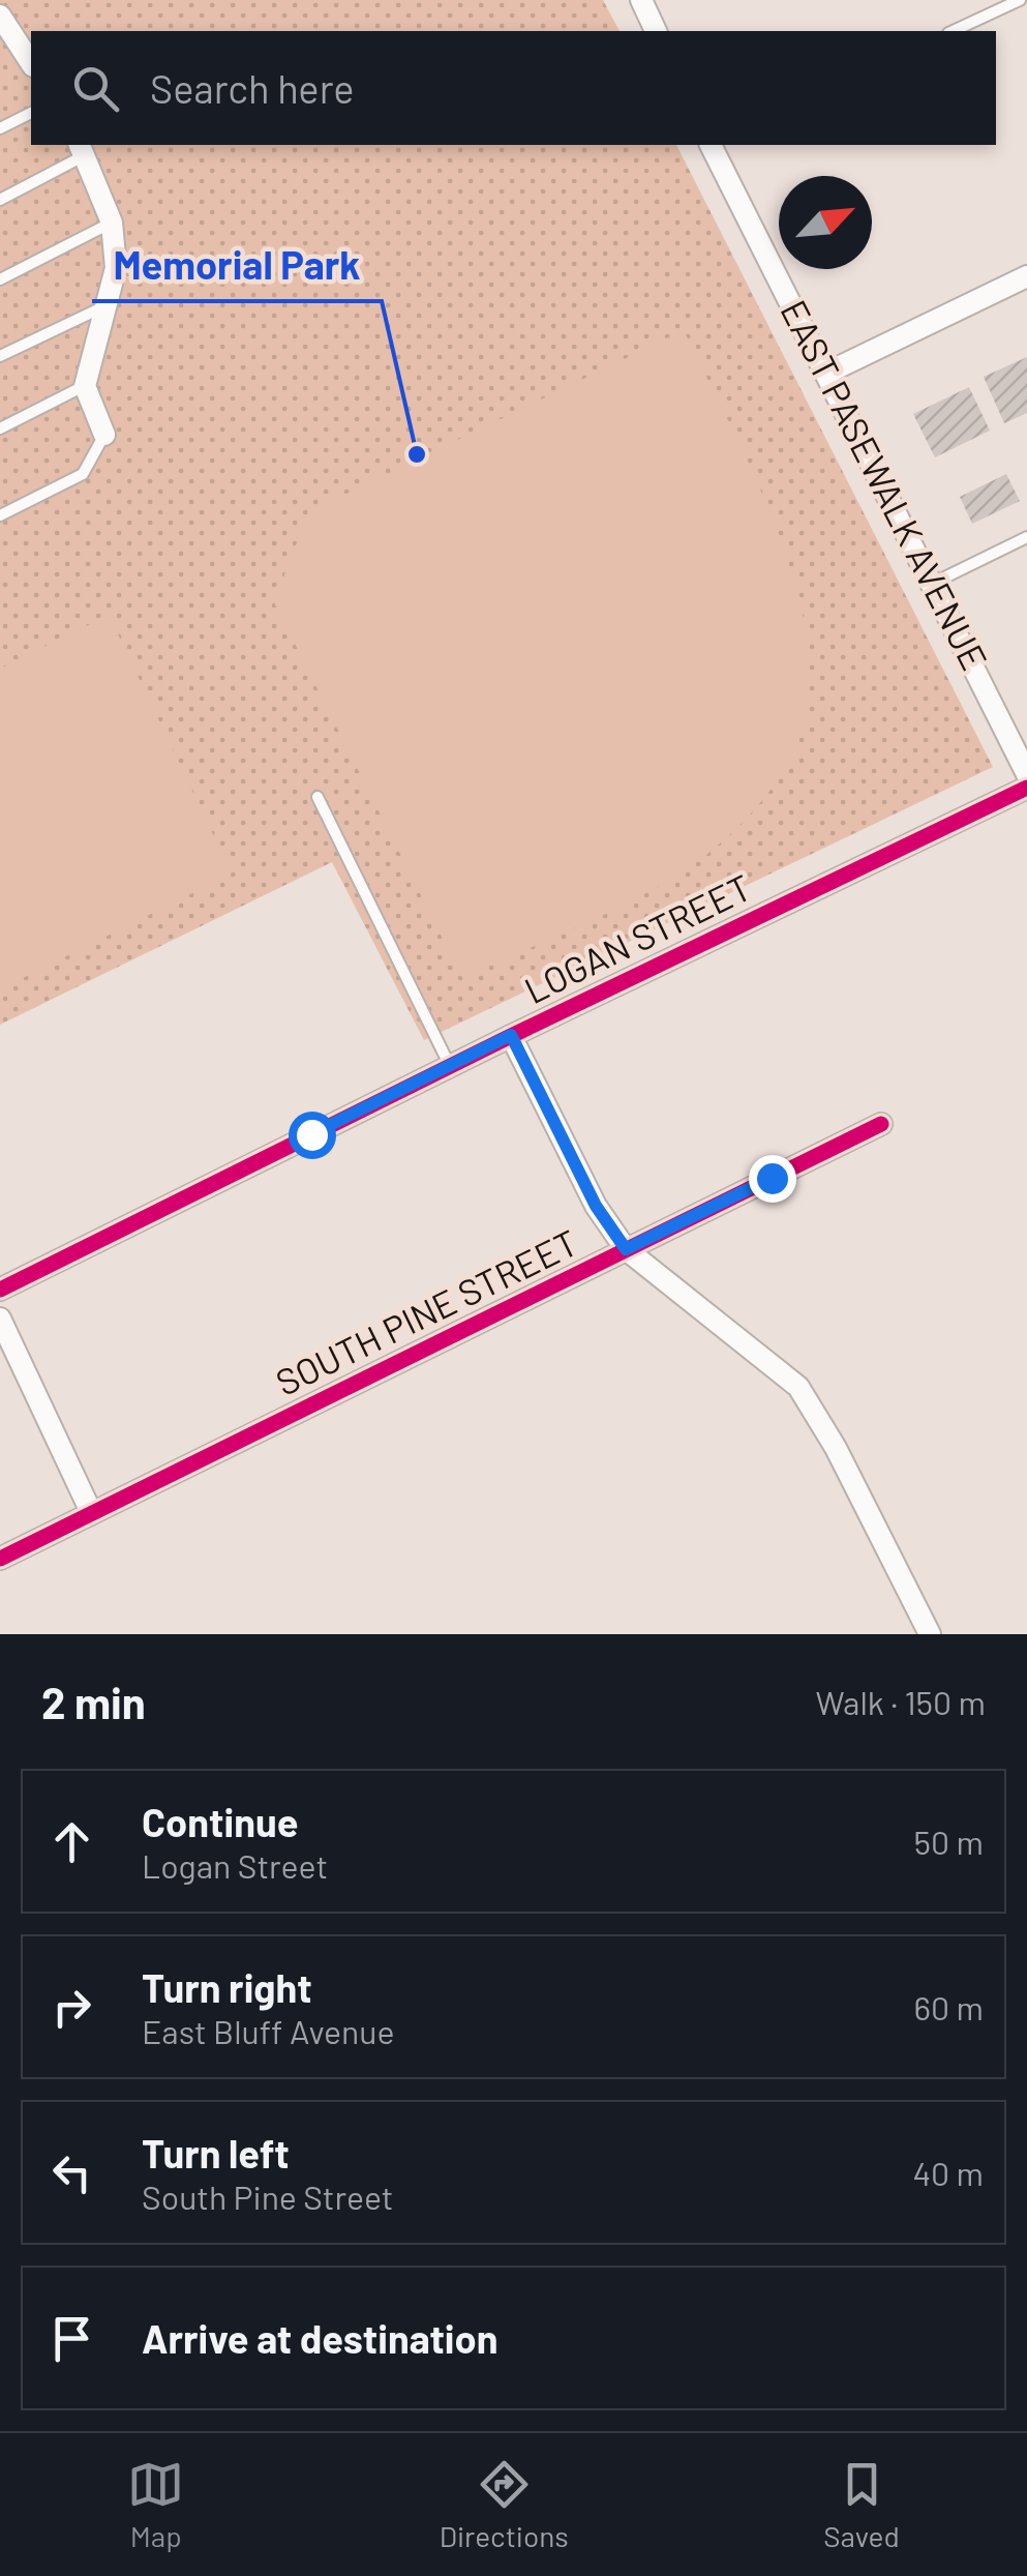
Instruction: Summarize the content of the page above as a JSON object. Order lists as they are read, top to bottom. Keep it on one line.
{"streets":{"street":["EAST PASEWALK AVENUE","LOGAN STREET","SOUTH PINE STREET"]},"places":["Memorial Park"],"north":"top right","page":{"search":"Search here","heading":["2 min","Walk · 150 m"],"list":[["Continue","Logan Street","50 m"],["Turn right","East Bluff Avenue","60 m"],["Turn left","South Pine Street","40 m"],"Arrive at destination"],"nav":["Map","Directions","Saved"]}}
